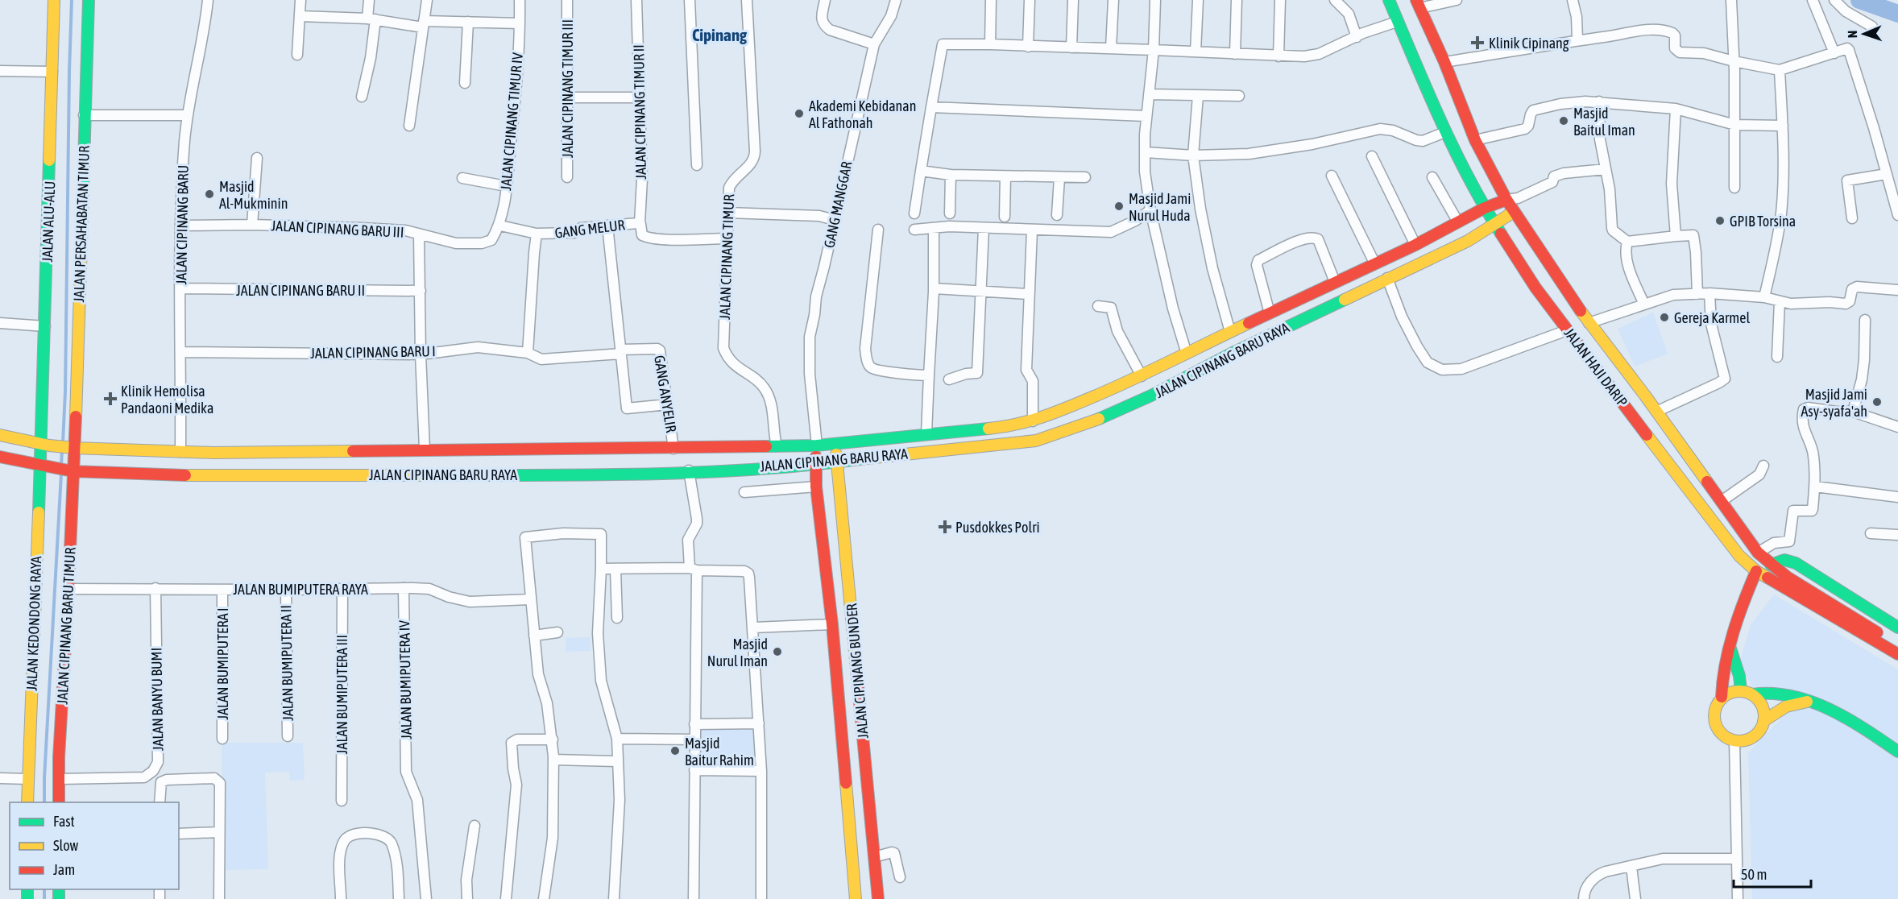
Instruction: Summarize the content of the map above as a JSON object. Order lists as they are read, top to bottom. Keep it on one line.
{"streets":{"main road":["JALAN ALU-ALU","JALAN PERSAHABATAN TIMUR","JALAN CIPINANG BARU RAYA","JALAN HAJI DARIP","JALAN KEDONDONG RAYA","JALAN CIPINANG BARU TIMUR","JALAN CIPINANG BUNDER"],"street":["JALAN CIPINANG TIMUR III","JALAN CIPINANG TIMUR II","JALAN CIPINANG TIMUR IV","GANG MANGGAR","JALAN CIPINANG BARU","JALAN CIPINANG BARU III","GANG MELUR","JALAN CIPINANG TIMUR","JALAN CIPINANG BARU II","JALAN CIPINANG BARU I","GANG ANYELIR","JALAN BUMIPUTERA RAYA","JALAN BUMIPUTERA II","JALAN BUMIPUTERA I","JALAN BUMIPUTERA IV","JALAN BUMIPUTERA III","JALAN BANYU BUMI"]},"crossings":[["JALAN CIPINANG TIMUR II","GANG MELUR"],["JALAN CIPINANG TIMUR IV","JALAN CIPINANG BARU III"],["JALAN CIPINANG TIMUR IV","GANG MELUR"],["GANG MANGGAR","JALAN CIPINANG BARU RAYA"],["GANG MANGGAR","JALAN CIPINANG BUNDER"],["JALAN ALU-ALU","JALAN CIPINANG BARU RAYA"],["JALAN ALU-ALU","JALAN KEDONDONG RAYA"],["JALAN PERSAHABATAN TIMUR","JALAN CIPINANG BARU RAYA"],["JALAN PERSAHABATAN TIMUR","JALAN CIPINANG BARU TIMUR"],["JALAN CIPINANG BARU","JALAN CIPINANG BARU III"],["JALAN CIPINANG BARU","JALAN CIPINANG BARU II"],["JALAN CIPINANG BARU","JALAN CIPINANG BARU I"],["JALAN CIPINANG BARU","JALAN CIPINANG BARU RAYA"],["GANG MELUR","JALAN CIPINANG TIMUR"],["JALAN CIPINANG TIMUR","JALAN CIPINANG BARU RAYA"],["JALAN CIPINANG BARU I","GANG ANYELIR"],["JALAN CIPINANG BARU RAYA","JALAN HAJI DARIP"],["JALAN CIPINANG BARU RAYA","GANG ANYELIR"],["JALAN CIPINANG BARU RAYA","JALAN KEDONDONG RAYA"],["JALAN CIPINANG BARU RAYA","JALAN CIPINANG BARU TIMUR"],["JALAN CIPINANG BARU RAYA","JALAN CIPINANG BUNDER"],["JALAN BUMIPUTERA RAYA","JALAN CIPINANG BARU TIMUR"],["JALAN BUMIPUTERA RAYA","JALAN BUMIPUTERA II"],["JALAN BUMIPUTERA RAYA","JALAN BUMIPUTERA I"],["JALAN BUMIPUTERA RAYA","JALAN BUMIPUTERA IV"],["JALAN BUMIPUTERA RAYA","JALAN BUMIPUTERA III"],["JALAN BUMIPUTERA RAYA","JALAN BANYU BUMI"],["JALAN CIPINANG BARU TIMUR","JALAN BANYU BUMI"]],"districts":["Cipinang"],"places":{"health":["Klinik Cipinang","Klinik Hemolisa Pandaoni Medika","Pusdokkes Polri"],"other":["Akademi Kebidanan Al Fathonah","Masjid Baitul Iman","Masjid Al-Mukminin","Masjid Jami Nurul Huda","GPIB Torsina","Gereja Karmel","Masjid Jami Asy-syafa'ah","Masjid Nurul Iman","Masjid Baitur Rahim"]},"legend":["Fast","Slow","Jam"],"scale_bar":"50 m","north":"left"}
